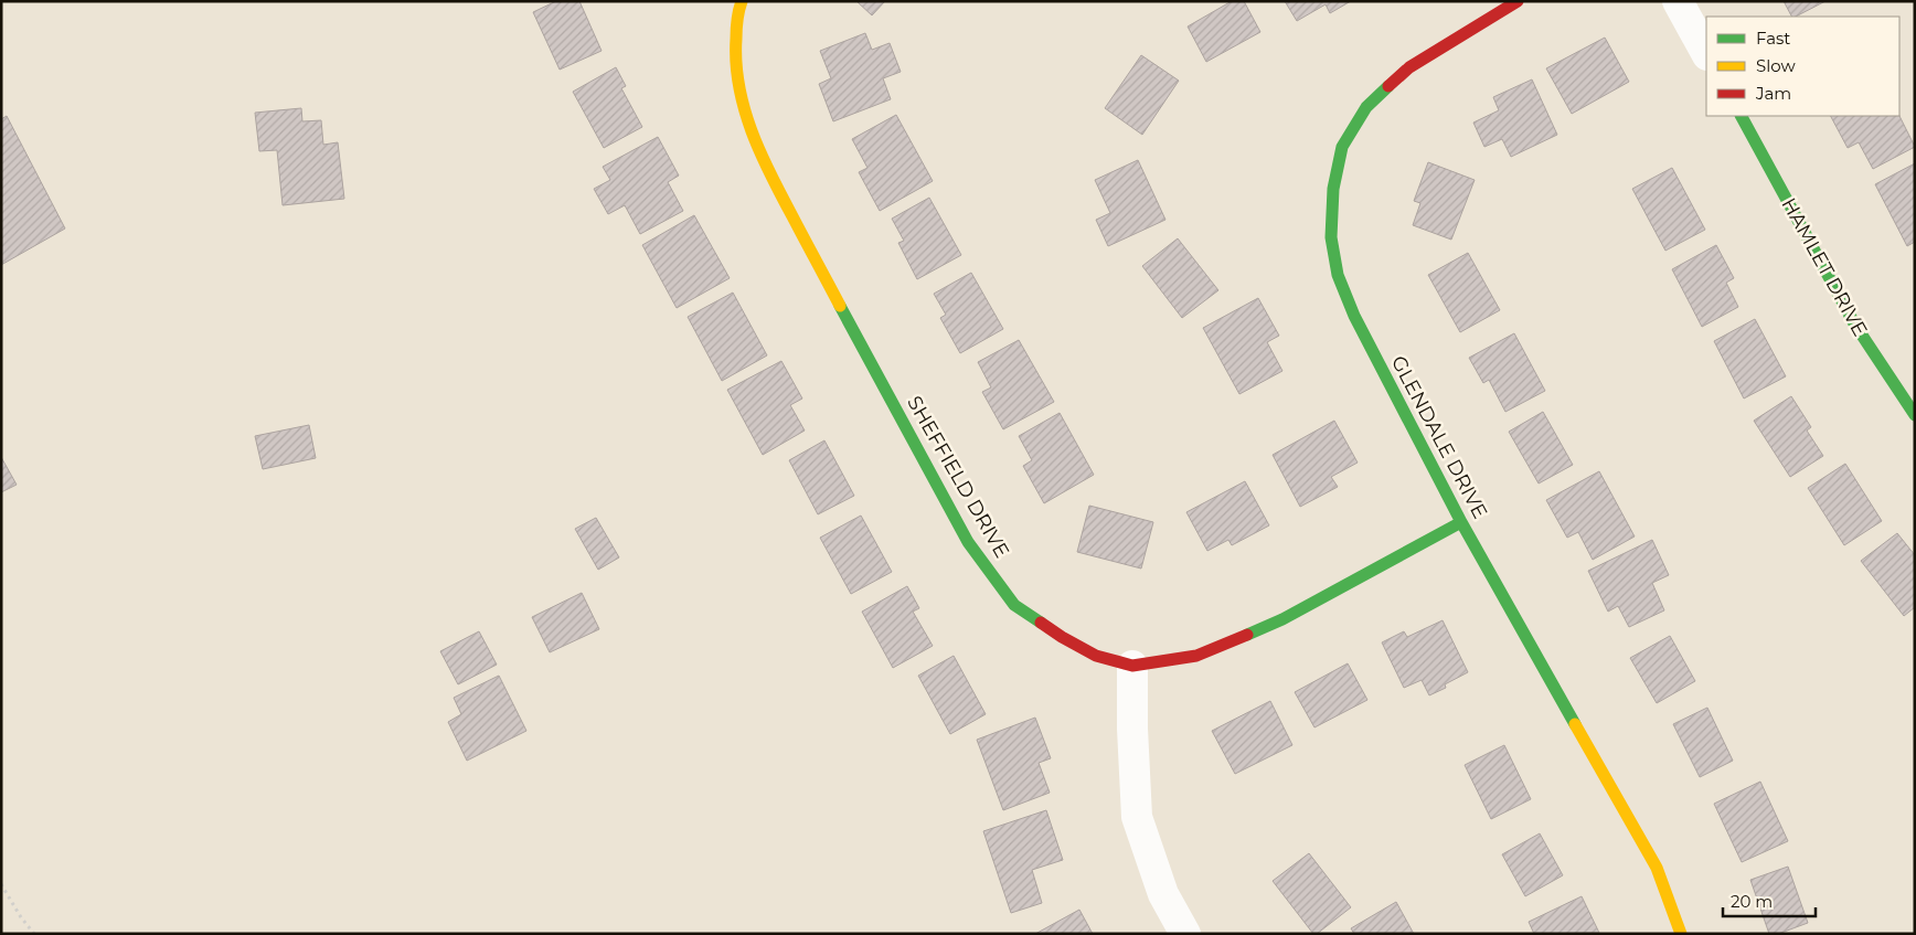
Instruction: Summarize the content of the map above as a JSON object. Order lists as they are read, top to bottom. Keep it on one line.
{"streets":{"street":["HAMLET DRIVE","GLENDALE DRIVE","SHEFFIELD DRIVE"]},"crossings":[["GLENDALE DRIVE","SHEFFIELD DRIVE"]],"legend":["Fast","Slow","Jam"],"scale_bar":"20 m"}
